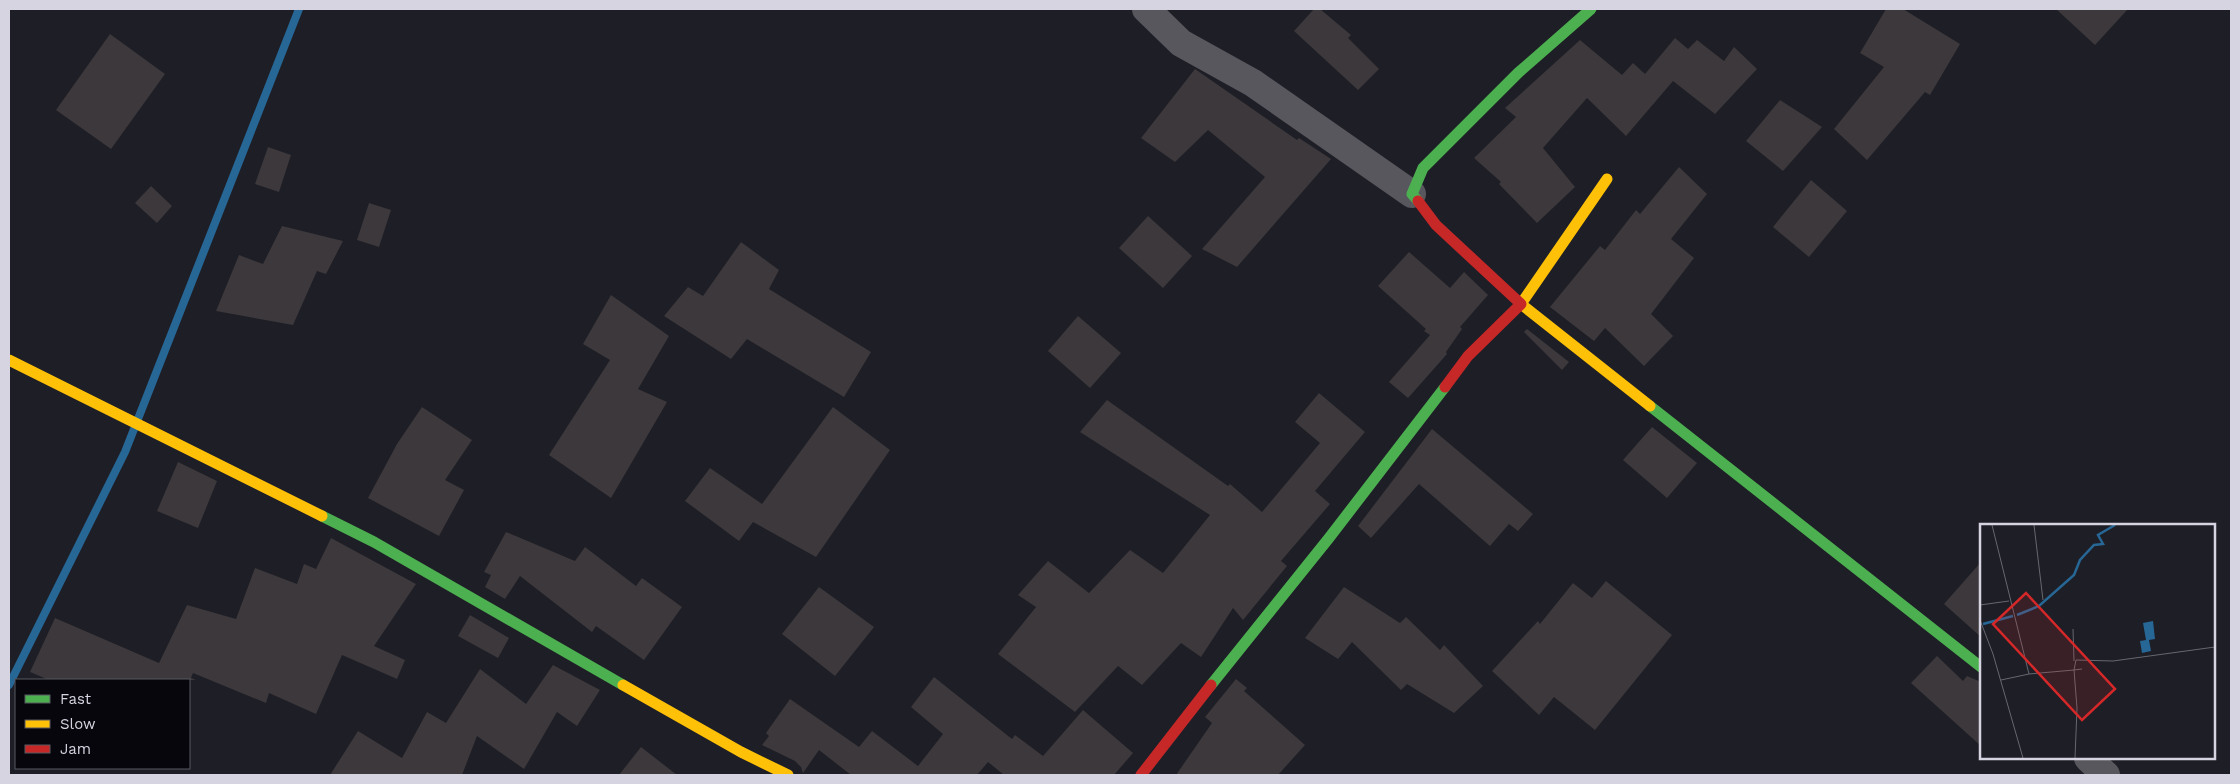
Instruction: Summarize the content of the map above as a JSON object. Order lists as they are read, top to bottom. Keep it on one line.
{"legend":["Fast","Slow","Jam"]}
